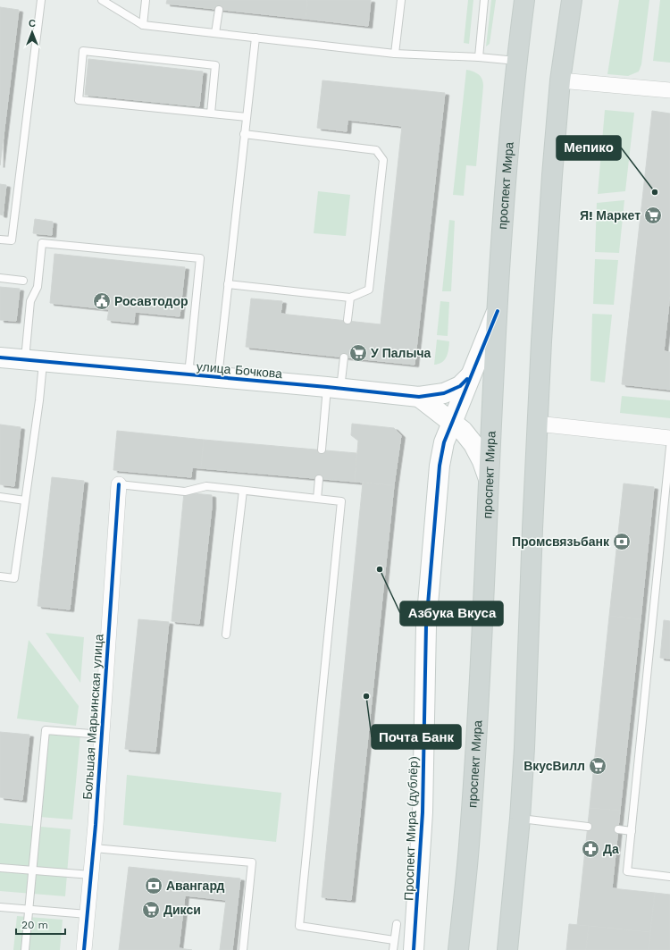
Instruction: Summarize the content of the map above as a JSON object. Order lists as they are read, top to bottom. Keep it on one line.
{"streets":{"main road":["проспект Мира"],"street":["улица Бочкова","Большая Марьинская улица","Проспект Мира (дублёр)"]},"crossings":[["проспект Мира","Проспект Мира (дублёр)"],["улица Бочкова","Проспект Мира (дублёр)"]],"places":{"other":["Мепико","Азбука Вкуса","Почта Банк"],"supermarket":["Я! Маркет","У Палыча","ВкусВилл","Дикси"],"public building":["Росавтодор"],"bank":["Промсвязьбанк","Авангард"],"pharmacy":["Да"]},"scale_bar":"20 m","north":"top"}
